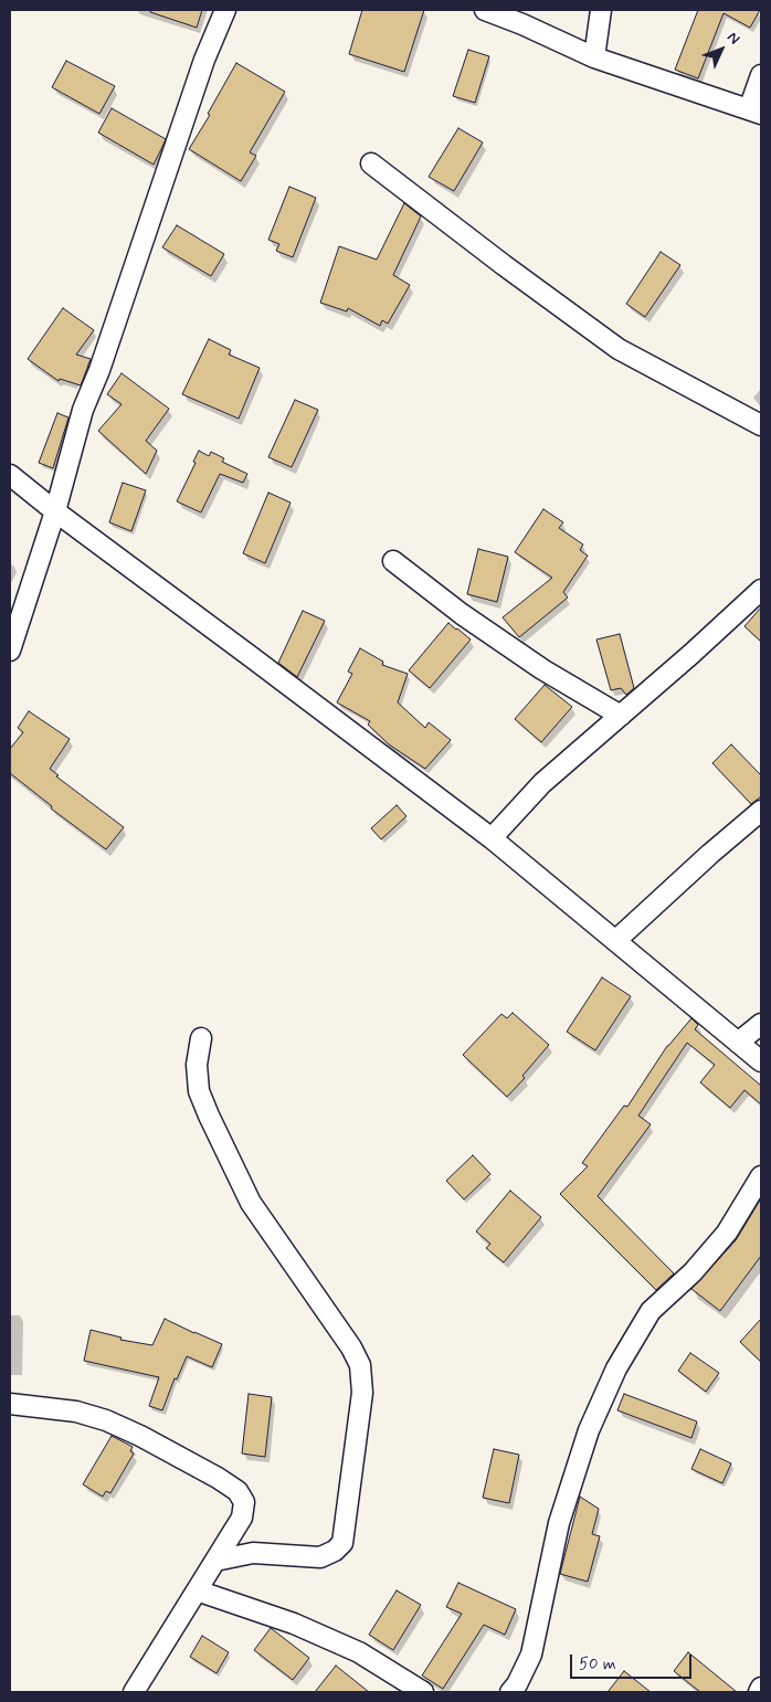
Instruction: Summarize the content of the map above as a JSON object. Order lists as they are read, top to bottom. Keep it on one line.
{"scale_bar":"50 m","north":"top right"}
